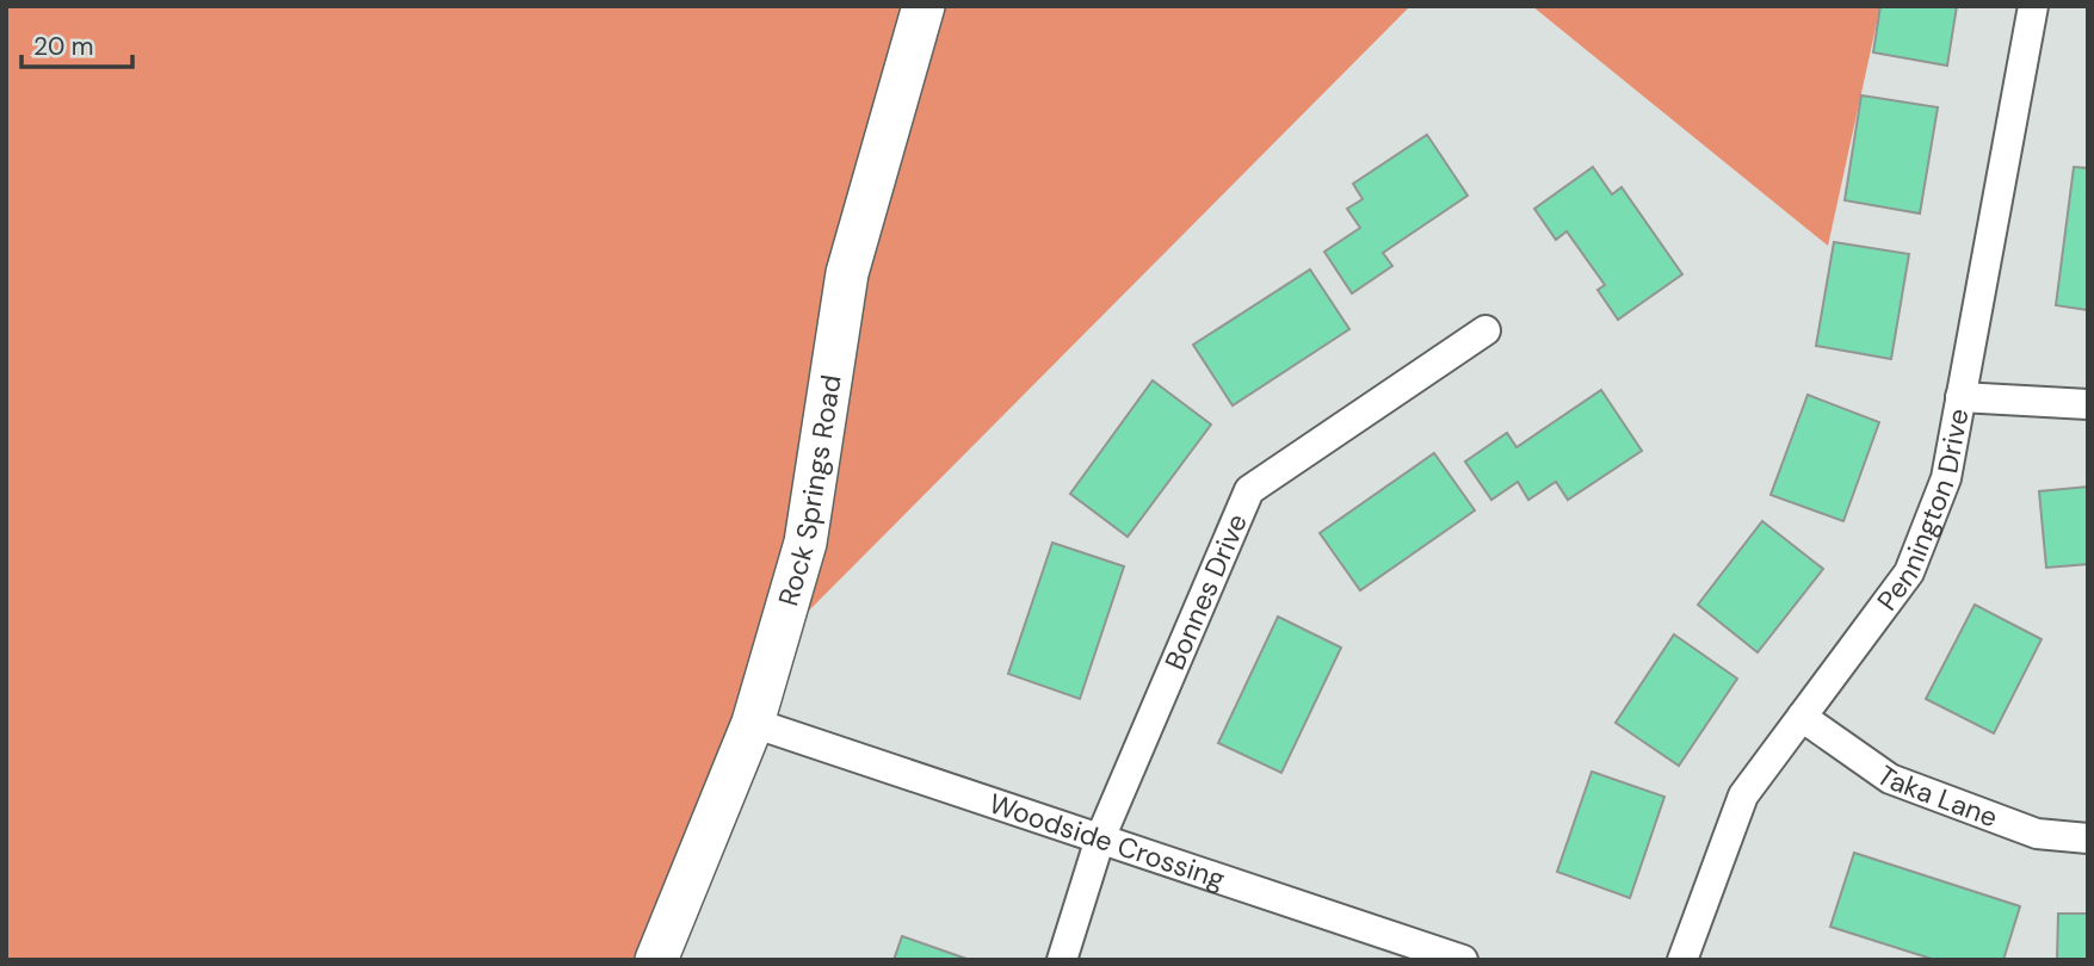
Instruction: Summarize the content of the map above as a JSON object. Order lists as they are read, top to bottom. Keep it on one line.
{"streets":{"street":["Rock Springs Road","Pennington Drive","Bonnes Drive","Taka Lane","Woodside Crossing"]},"crossings":[["Rock Springs Road","Woodside Crossing"],["Pennington Drive","Taka Lane"],["Bonnes Drive","Woodside Crossing"]],"scale_bar":"20 m"}
